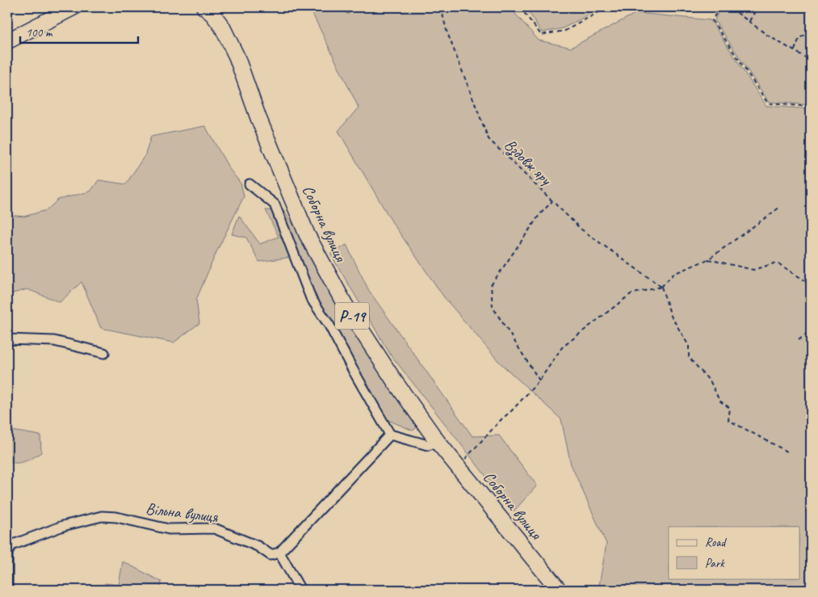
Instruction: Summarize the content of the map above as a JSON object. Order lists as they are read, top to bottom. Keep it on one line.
{"streets":{"main road":["Соборна вулиця","Р-19"],"street":["Вільна вулиця"],"path":["Вздовж яру"]},"legend":["Road","Park"],"scale_bar":"100 m"}
